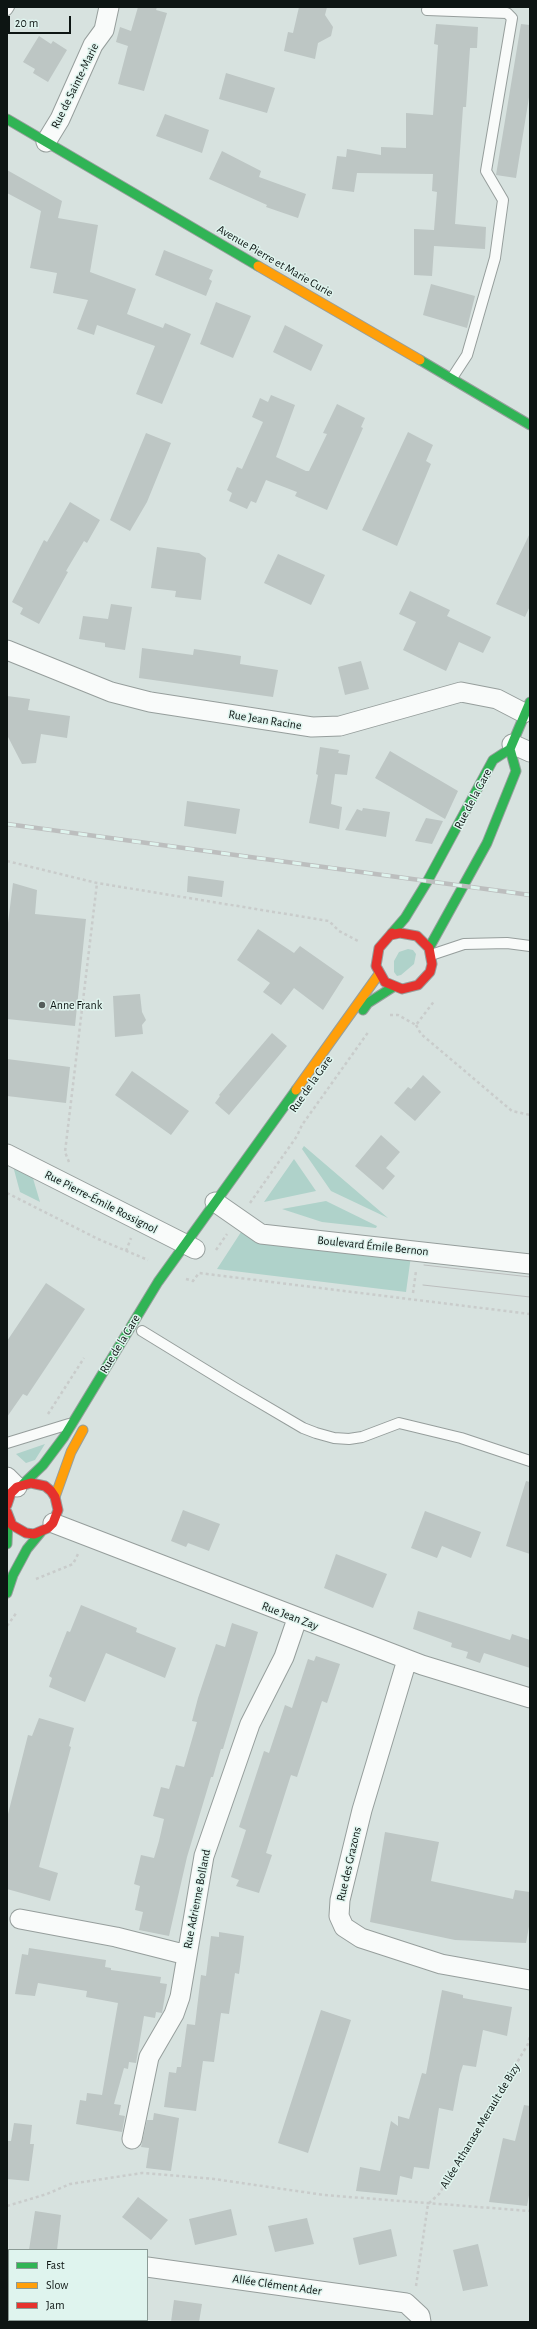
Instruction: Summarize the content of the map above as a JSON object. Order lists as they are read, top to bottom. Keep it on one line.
{"streets":{"street":["Rue de Sainte-Marie","Avenue Pierre et Marie Curie","Rue Jean Racine","Rue de la Gare","Rue Pierre-Émile Rossignol","Boulevard Émile Bernon","Rue Jean Zay","Rue des Grazons","Rue Adrienne Bolland","Allée Clément Ader"],"path":["Allée Athanase Merault de Bizy"]},"crossings":[["Rue de Sainte-Marie","Avenue Pierre et Marie Curie"],["Rue de la Gare","Rue Pierre-Émile Rossignol"],["Rue de la Gare","Boulevard Émile Bernon"],["Rue Jean Zay","Rue des Grazons"],["Rue Jean Zay","Rue Adrienne Bolland"]],"places":["Anne Frank"],"legend":["Fast","Slow","Jam"],"scale_bar":"20 m"}
